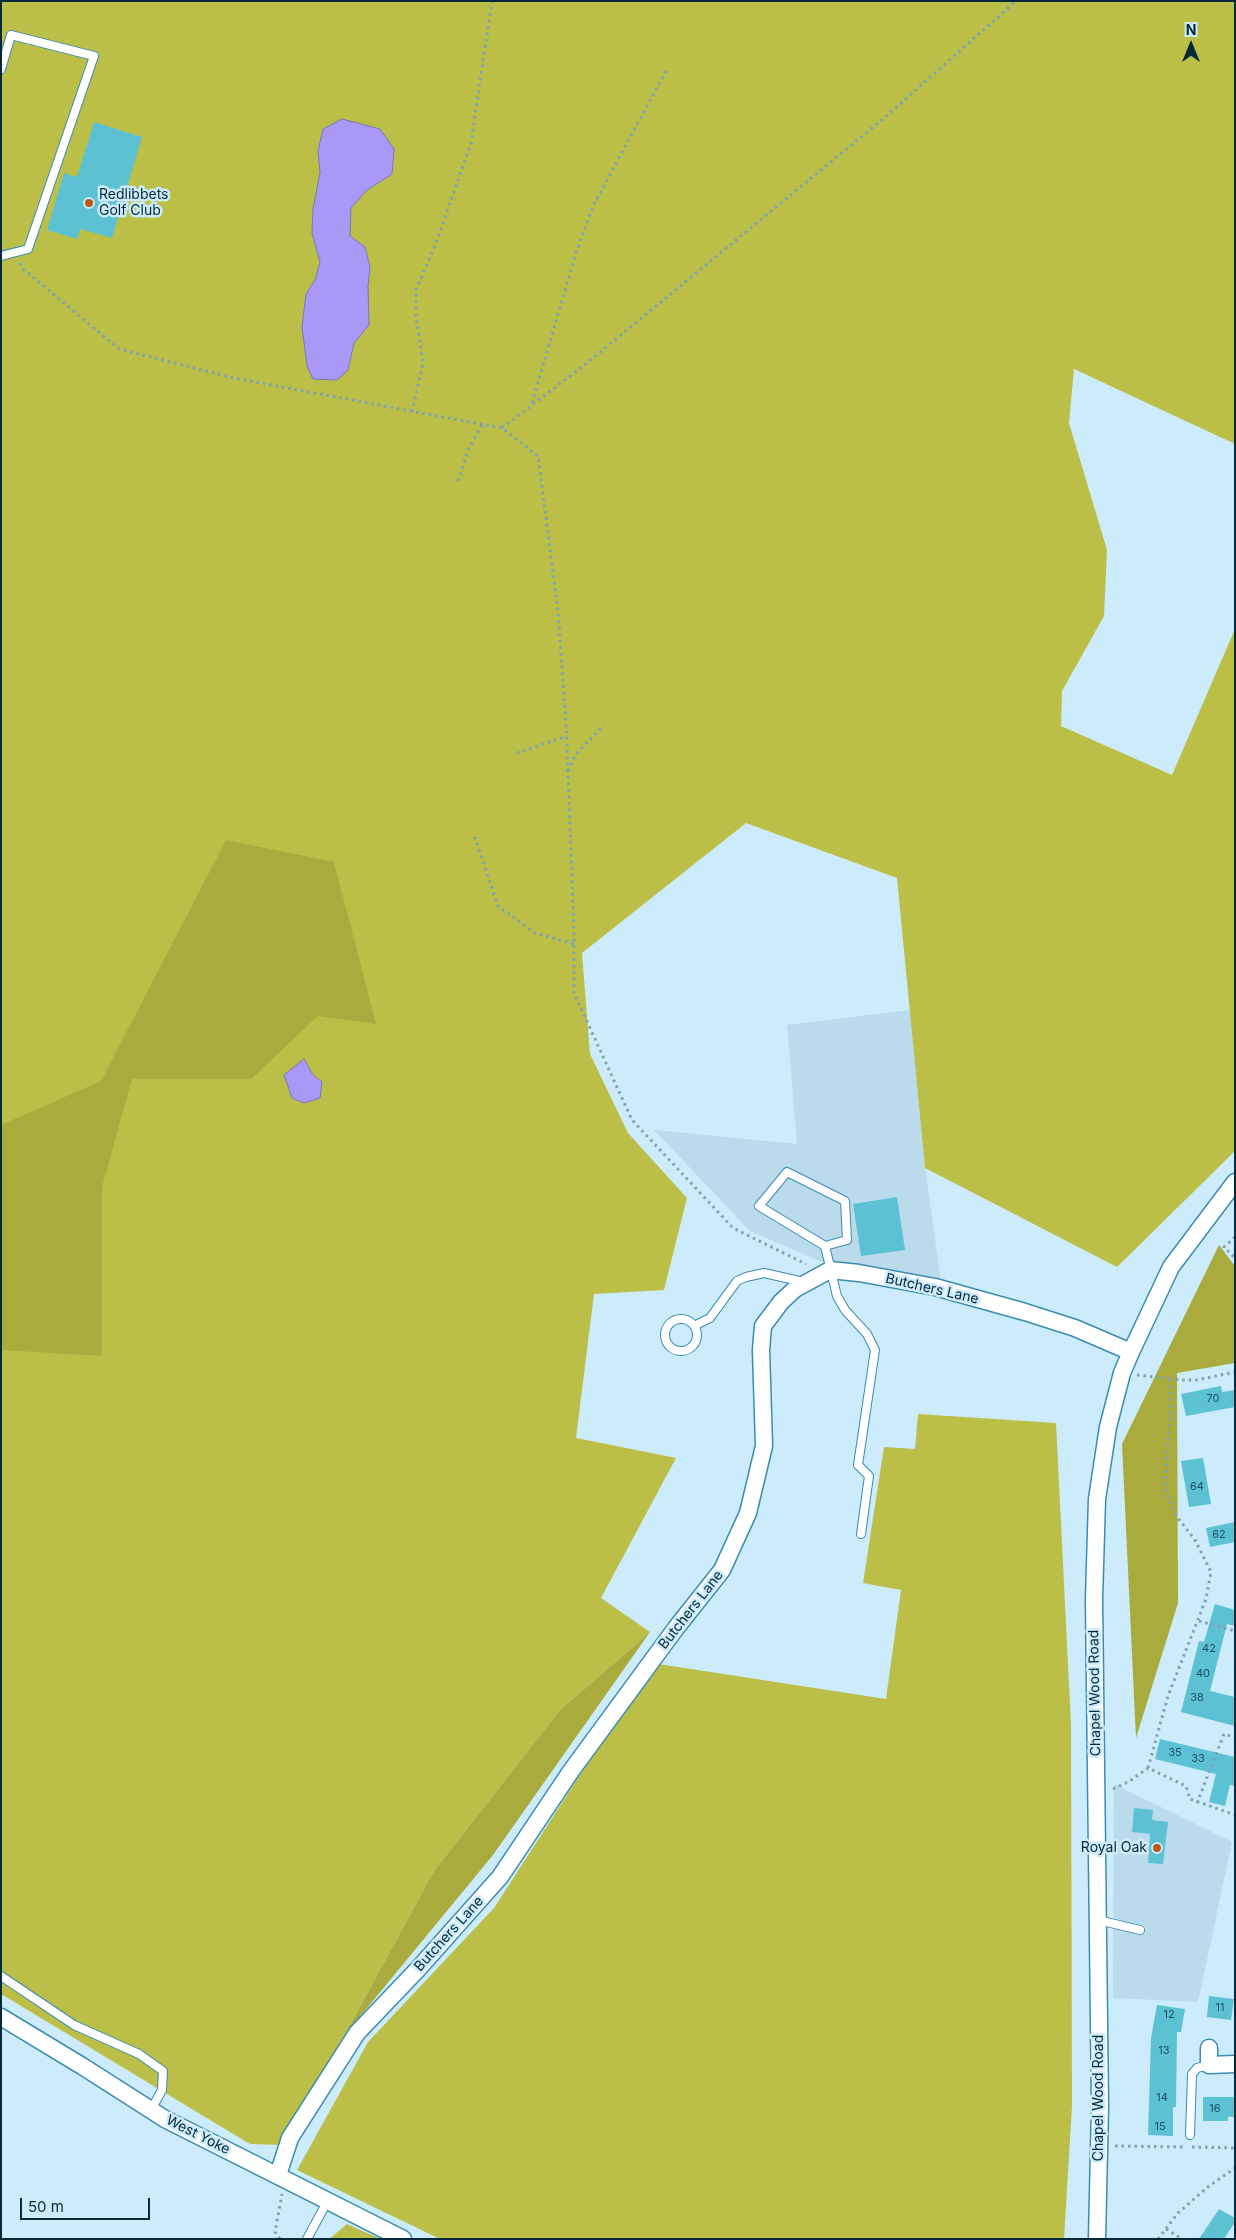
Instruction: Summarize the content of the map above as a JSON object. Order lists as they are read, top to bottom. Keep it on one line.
{"streets":{"street":["Butchers Lane","Chapel Wood Road","West Yoke"]},"crossings":[["Butchers Lane","Chapel Wood Road"],["Butchers Lane","West Yoke"]],"places":["Redlibbets Golf Club","Royal Oak"],"house_numbers":["70","64","62","42","40","38","35","33","11","12","13","14","16","15"],"scale_bar":"50 m","north":"top"}
